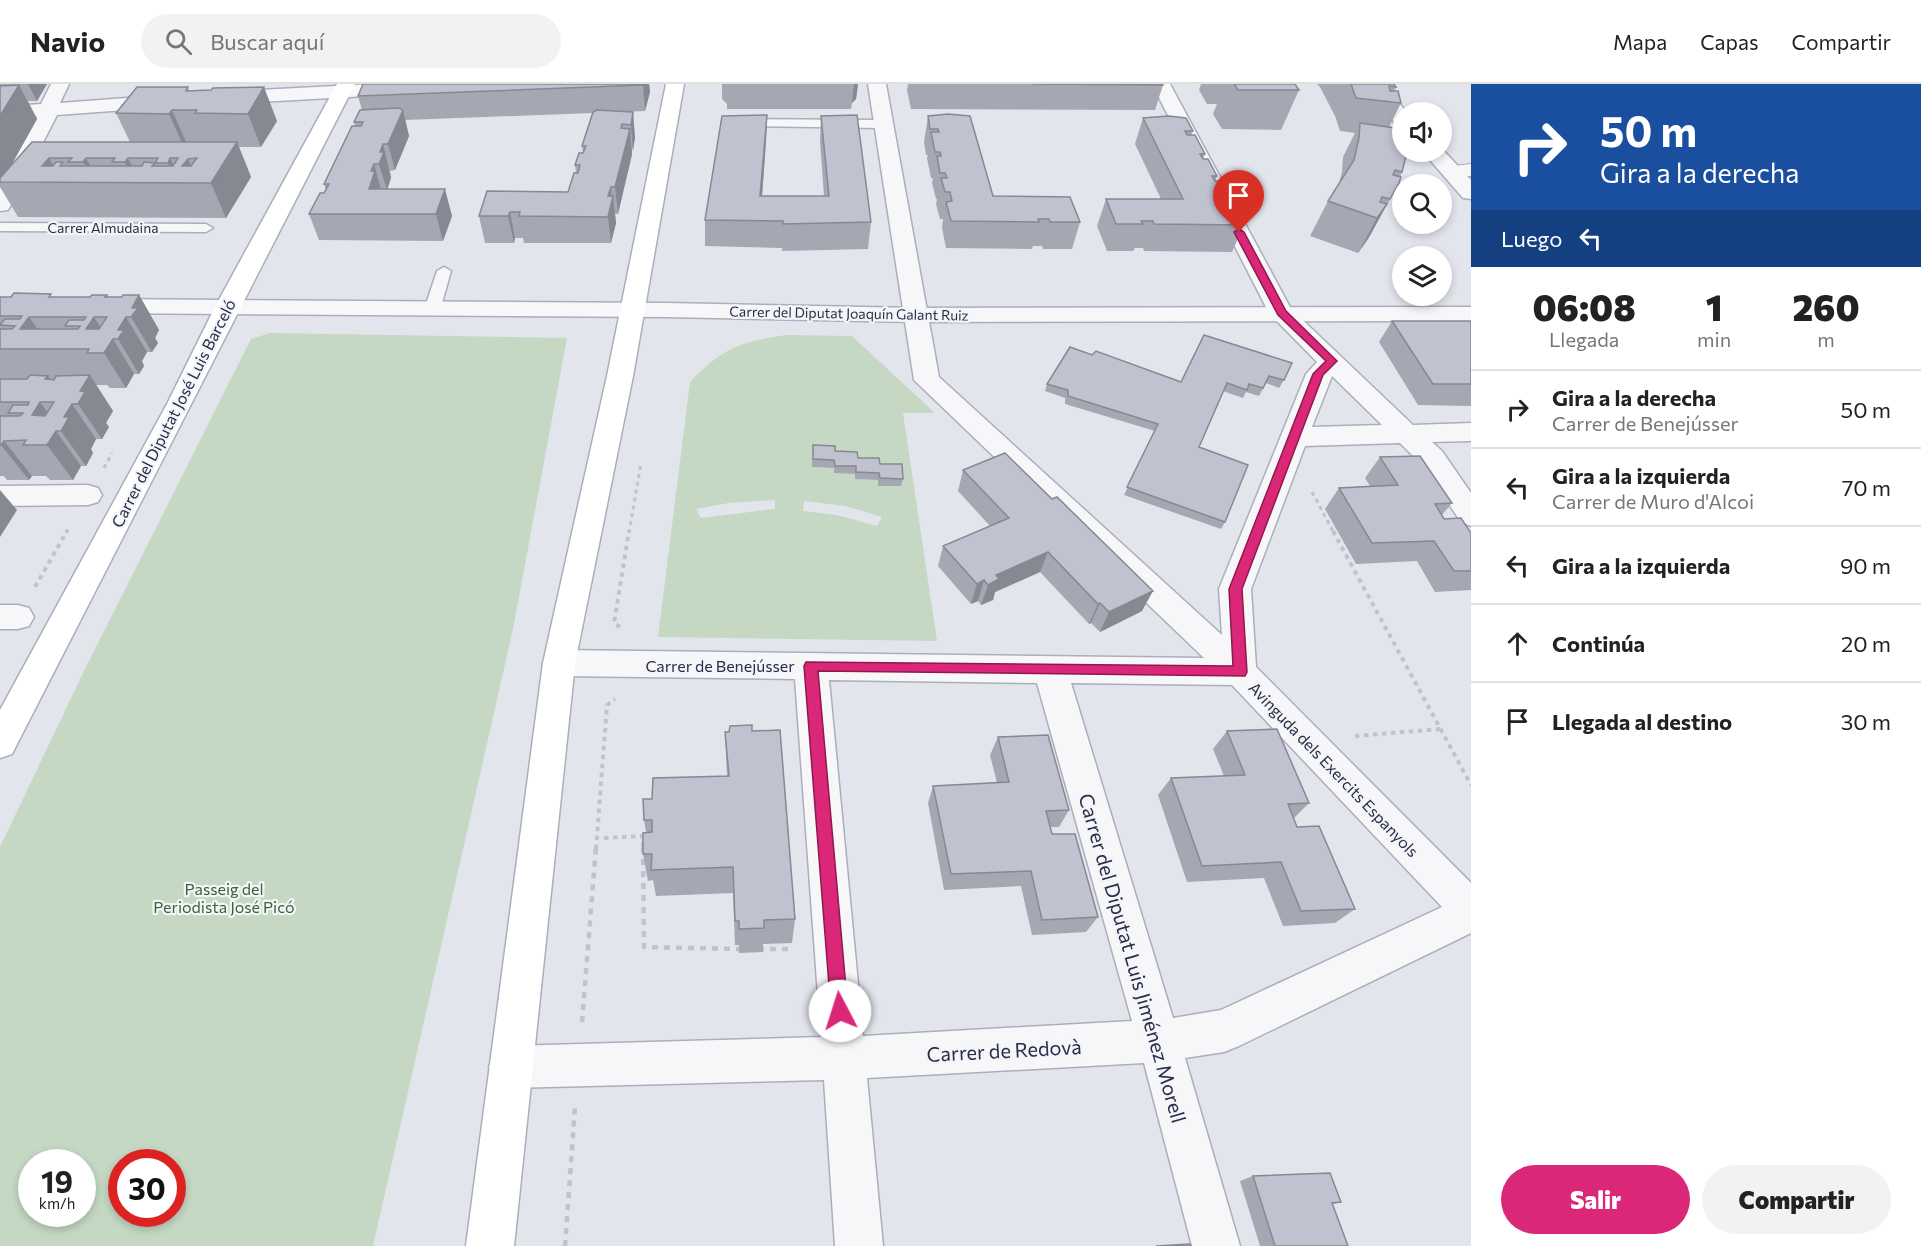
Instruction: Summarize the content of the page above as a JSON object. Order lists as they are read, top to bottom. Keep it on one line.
{"streets":{"main road":["Carrer del Diputat José Luis Barceló"],"street":["Carrer del Diputat Joaquín Galant Ruiz","Carrer de Benejússer","Avinguda dels Exercits Espanyols","Carrer del Diputat Luis Jiménez Morell","Carrer de Redovà"],"lane":["Carrer Almudaina"]},"crossings":[["Carrer del Diputat Joaquín Galant Ruiz","Carrer del Diputat José Luis Barceló"],["Carrer del Diputat Joaquín Galant Ruiz","Avinguda dels Exercits Espanyols"],["Carrer de Benejússer","Avinguda dels Exercits Espanyols"],["Carrer de Benejússer","Carrer del Diputat Luis Jiménez Morell"],["Avinguda dels Exercits Espanyols","Carrer de Redovà"],["Carrer del Diputat Luis Jiménez Morell","Carrer de Redovà"]],"parks":["Passeig del Periodista José Picó"],"page":{"header":"Navio","search":"Buscar aquí","nav":["Mapa","Capas","Compartir"],"turn":["50 m","Gira a la derecha"],"then":"Luego","eta":["06:08","Llegada","1","min","260","m"],"list":[{"name":"Gira a la derecha","note":"Carrer de Benejússer","value":"50 m"},{"name":"Gira a la izquierda","note":"Carrer de Muro d'Alcoi","value":"70 m"},{"name":"Gira a la izquierda","value":"90 m"},{"name":"Continúa","value":"20 m"},{"name":"Llegada al destino","value":"30 m"}],"speed":"19 km/h","limit":"30","buttons":["Salir","Compartir"]}}
